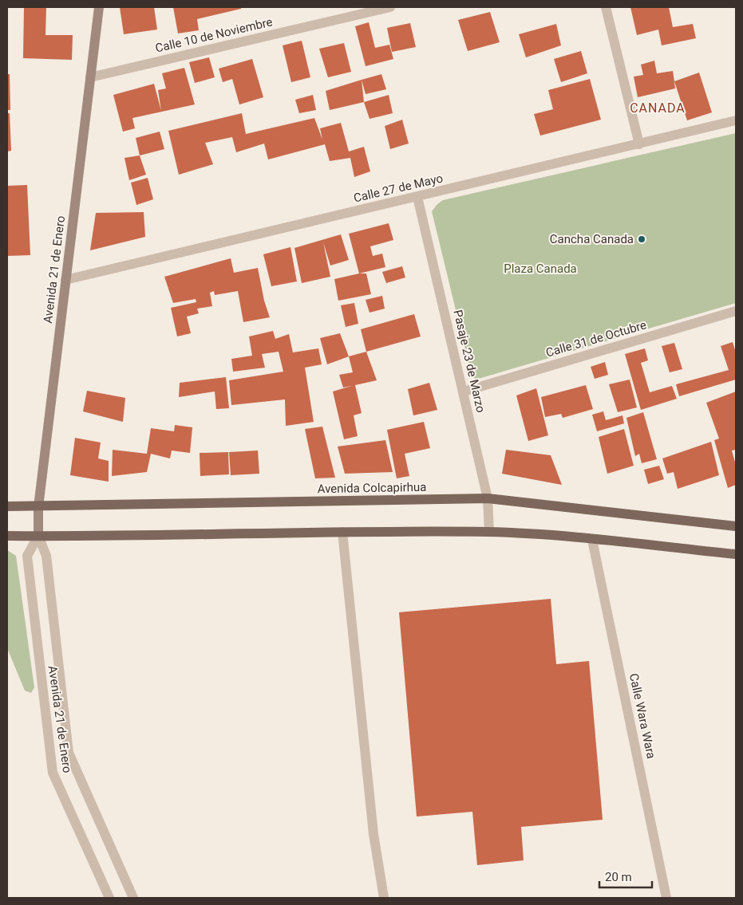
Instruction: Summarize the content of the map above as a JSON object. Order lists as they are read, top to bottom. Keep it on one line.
{"streets":{"main road":["Avenida 21 de Enero","Avenida Colcapirhua"],"street":["Calle 10 de Noviembre","Calle 27 de Mayo","Calle 31 de Octubre","Pasaje 23 de Marzo","Calle Wara Wara"]},"crossings":[["Calle 10 de Noviembre","Avenida 21 de Enero"],["Calle 27 de Mayo","Avenida 21 de Enero"],["Calle 27 de Mayo","Pasaje 23 de Marzo"],["Avenida 21 de Enero","Avenida Colcapirhua"],["Calle 31 de Octubre","Pasaje 23 de Marzo"],["Pasaje 23 de Marzo","Avenida Colcapirhua"]],"districts":["CANADA"],"parks":["Plaza Canada"],"places":["Cancha Canada"],"scale_bar":"20 m"}
